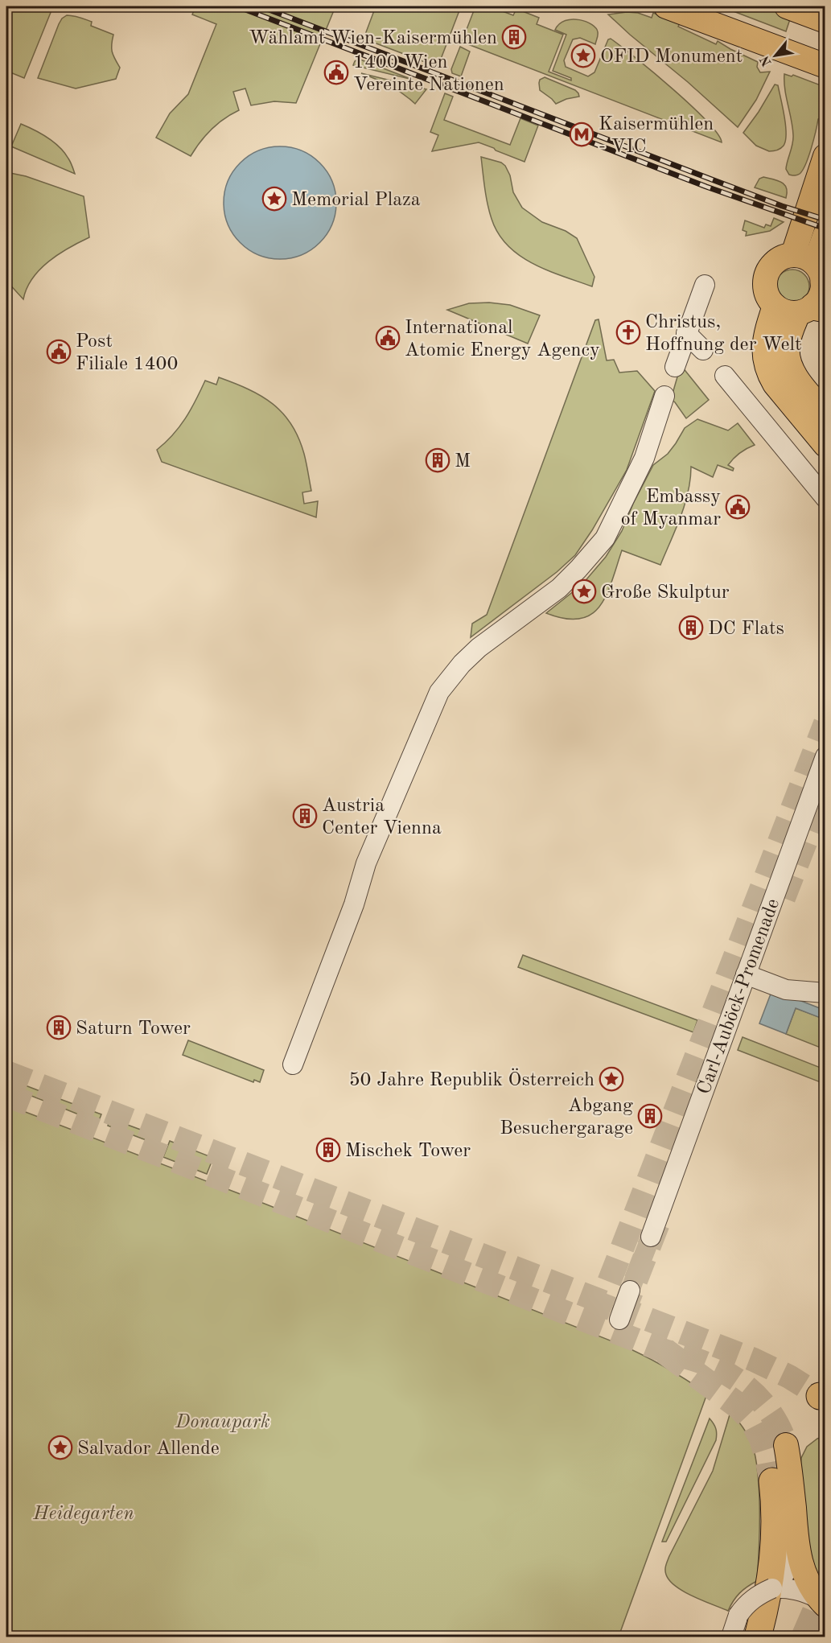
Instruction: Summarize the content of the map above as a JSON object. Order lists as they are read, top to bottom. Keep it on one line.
{"streets":{"street":["Carl-Auböck-Promenade"]},"parks":["Donaupark","Heidegarten"],"places":{"building":["Wählamt Wien-Kaisermühlen","M","DC Flats","Austria Center Vienna","Saturn Tower","Abgang Besuchergarage","Mischek Tower"],"place":["OFID Monument","Memorial Plaza","Große Skulptur","50 Jahre Republik Österreich","Salvador Allende"],"public building":["1400 Wien Vereinte Nationen","International Atomic Energy Agency","Post Filiale 1400","Embassy of Myanmar"],"metro station":["Kaisermühlen - VIC"],"church":["Christus, Hoffnung der Welt"]},"north":"bottom left"}
